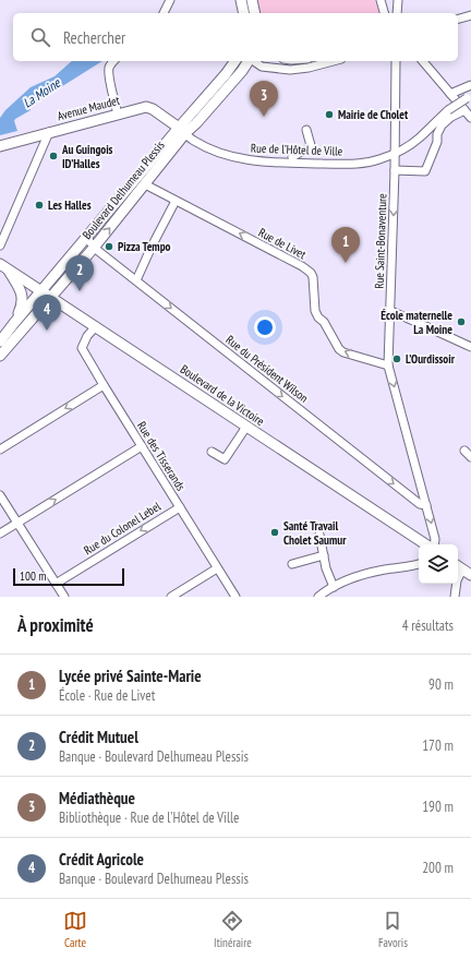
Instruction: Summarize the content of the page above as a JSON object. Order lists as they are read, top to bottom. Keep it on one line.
{"streets":{"main road":["Avenue Maudet","Boulevard Delhumeau Plessis","Boulevard de la Victoire"],"street":["Rue de l’Hôtel de Ville","Rue Saint-Bonaventure","Rue de Livet","Rue du Président Wilson","Rue des Tisserands","Rue du Colonel Lebel"]},"crossings":[["Avenue Maudet","Rue de l’Hôtel de Ville"],["Avenue Maudet","Boulevard Delhumeau Plessis"],["Rue de l’Hôtel de Ville","Boulevard Delhumeau Plessis"],["Rue de l’Hôtel de Ville","Rue Saint-Bonaventure"],["Boulevard Delhumeau Plessis","Rue de Livet"],["Boulevard Delhumeau Plessis","Rue du Président Wilson"],["Boulevard Delhumeau Plessis","Boulevard de la Victoire"],["Rue Saint-Bonaventure","Rue de Livet"],["Rue Saint-Bonaventure","Rue du Président Wilson"],["Boulevard de la Victoire","Rue des Tisserands"],["Rue des Tisserands","Rue du Colonel Lebel"]],"one_way":["Rue Saint-Bonaventure","Rue de Livet","Rue du Président Wilson","Rue du Colonel Lebel"],"water":["La Moine"],"places":["Mairie de Cholet","Au Guingois ID’Halles","Les Halles","Pizza Tempo","École maternelle La Moine","L’Ourdissoir","Santé Travail Cholet Saumur"],"scale_bar":"100 m","page":{"search":"Rechercher","pins":["3","1","2","4"],"scale":"100 m","heading":["À proximité","4 résultats"],"list":[{"mark":"1","name":"Lycée privé Sainte-Marie","note":"École · Rue de Livet","value":"90 m"},{"mark":"2","name":"Crédit Mutuel","note":"Banque · Boulevard Delhumeau Plessis","value":"170 m"},{"mark":"3","name":"Médiathèque","note":"Bibliothèque · Rue de l’Hôtel de Ville","value":"190 m"},{"mark":"4","name":"Crédit Agricole","note":"Banque · Boulevard Delhumeau Plessis","value":"200 m"}],"nav":["Carte","Itinéraire","Favoris"]}}
